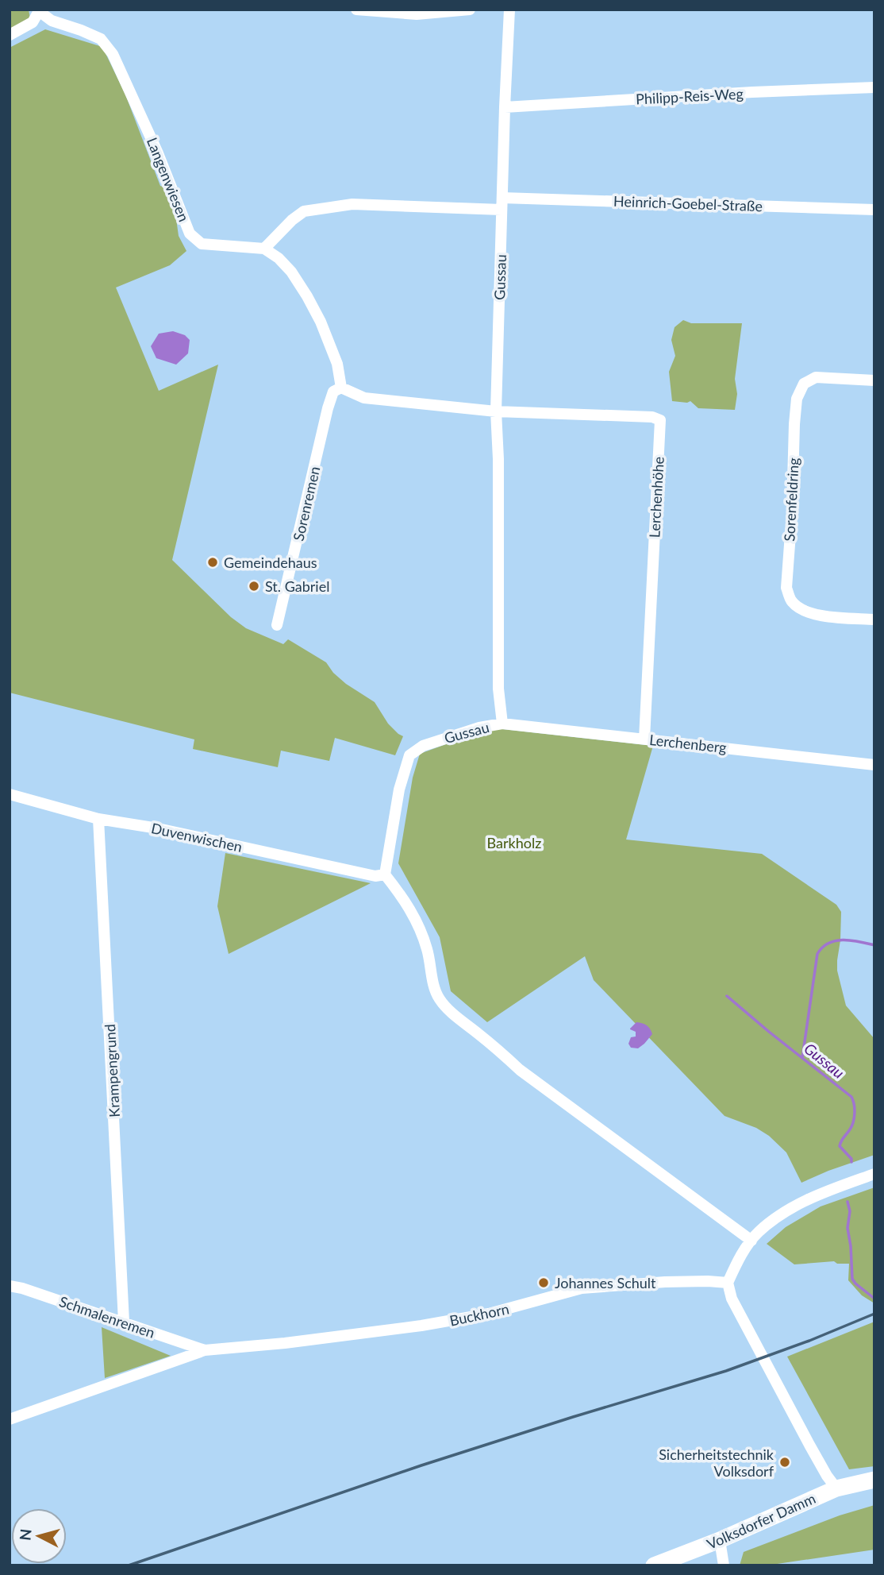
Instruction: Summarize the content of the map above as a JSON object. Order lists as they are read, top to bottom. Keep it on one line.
{"streets":{"main road":["Volksdorfer Damm"],"street":["Philipp-Reis-Weg","Langenwiesen","Heinrich-Goebel-Straße","Gussau","Lerchenhöhe","Sorenfeldring","Sorenremen","Lerchenberg","Duvenwischen","Krampengrund","Buckhorn","Schmalenremen"]},"crossings":[["Philipp-Reis-Weg","Gussau"],["Langenwiesen","Heinrich-Goebel-Straße"],["Heinrich-Goebel-Straße","Gussau"],["Gussau","Lerchenhöhe"],["Gussau","Lerchenberg"],["Gussau","Duvenwischen"],["Lerchenhöhe","Lerchenberg"],["Duvenwischen","Krampengrund"],["Krampengrund","Schmalenremen"],["Buckhorn","Schmalenremen"]],"water":["Gussau"],"parks":["Barkholz"],"places":["Gemeindehaus","St. Gabriel","Johannes Schult","Sicherheitstechnik Volksdorf"],"north":"left"}
